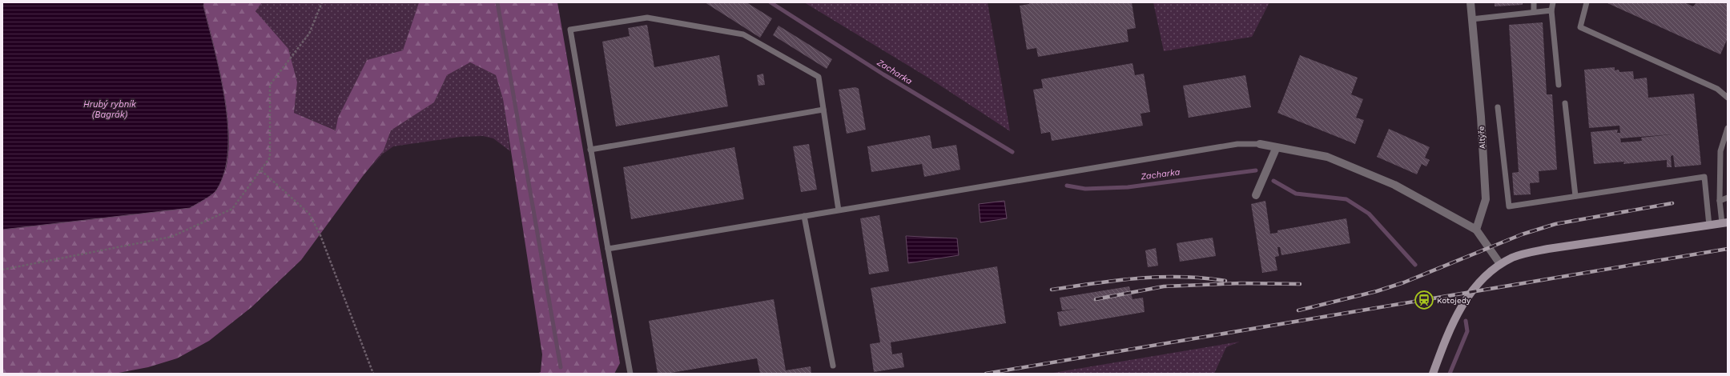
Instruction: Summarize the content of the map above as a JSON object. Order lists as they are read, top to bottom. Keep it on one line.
{"streets":{"street":["Altýře"]},"water":["Zacharka","Hrubý rybník (Bagrák)"],"places":{"station":["Kotojedy"]}}
